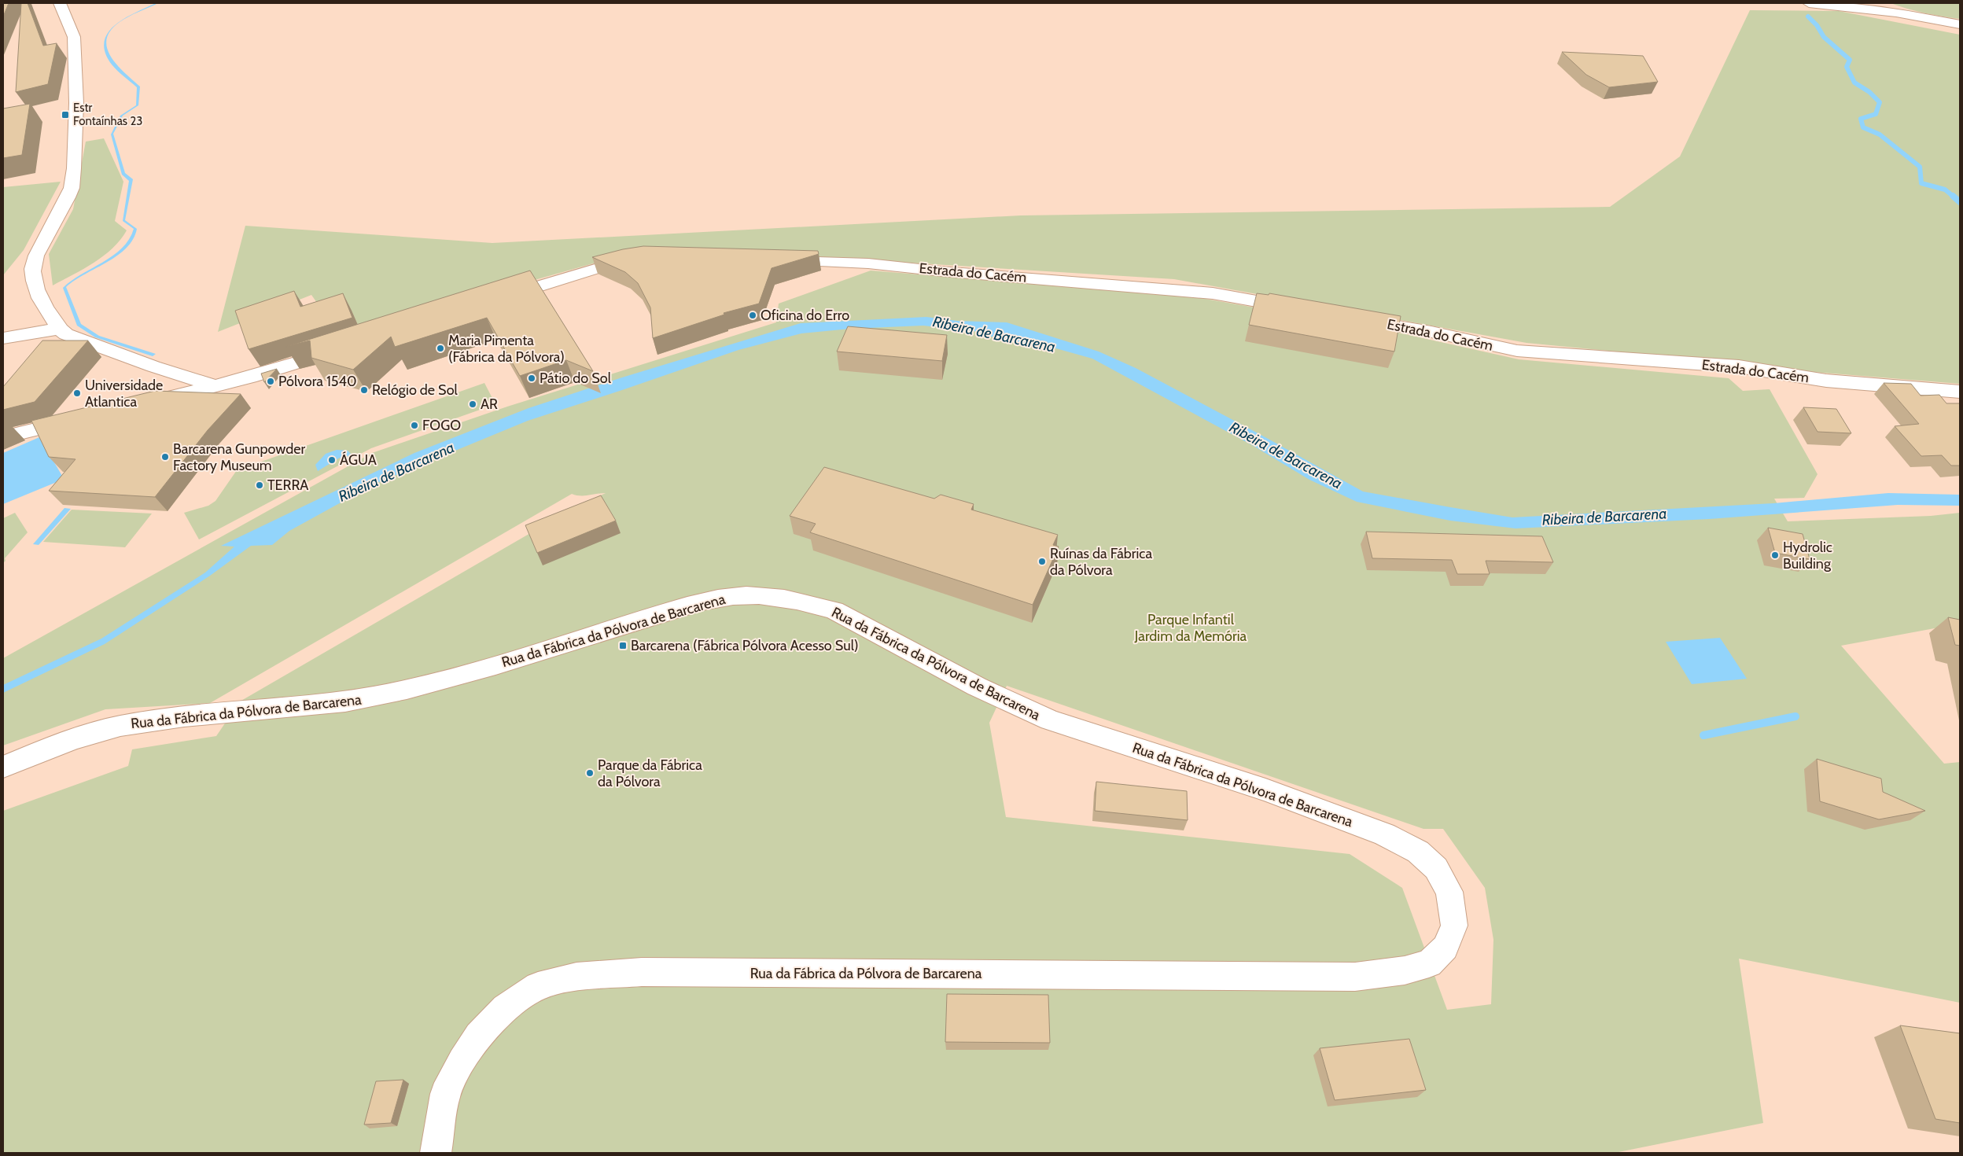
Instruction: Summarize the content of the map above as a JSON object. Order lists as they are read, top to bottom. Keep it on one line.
{"streets":{"street":["Estrada do Cacém","Rua da Fábrica da Pólvora de Barcarena"]},"water":["Ribeira de Barcarena"],"parks":["Parque Infantil Jardim da Memória"],"places":{"transit":["Estr Fontaínhas 23","Barcarena (Fábrica Pólvora Acesso Sul)"],"other":["Oficina do Erro","Maria Pimenta (Fábrica da Pólvora)","Pátio do Sol","Pólvora 1540","Relógio de Sol","Universidade Atlantica","AR","FOGO","Barcarena Gunpowder Factory Museum","ÁGUA","TERRA","Hydrolic Building","Ruínas da Fábrica da Pólvora","Parque da Fábrica da Pólvora"]}}
